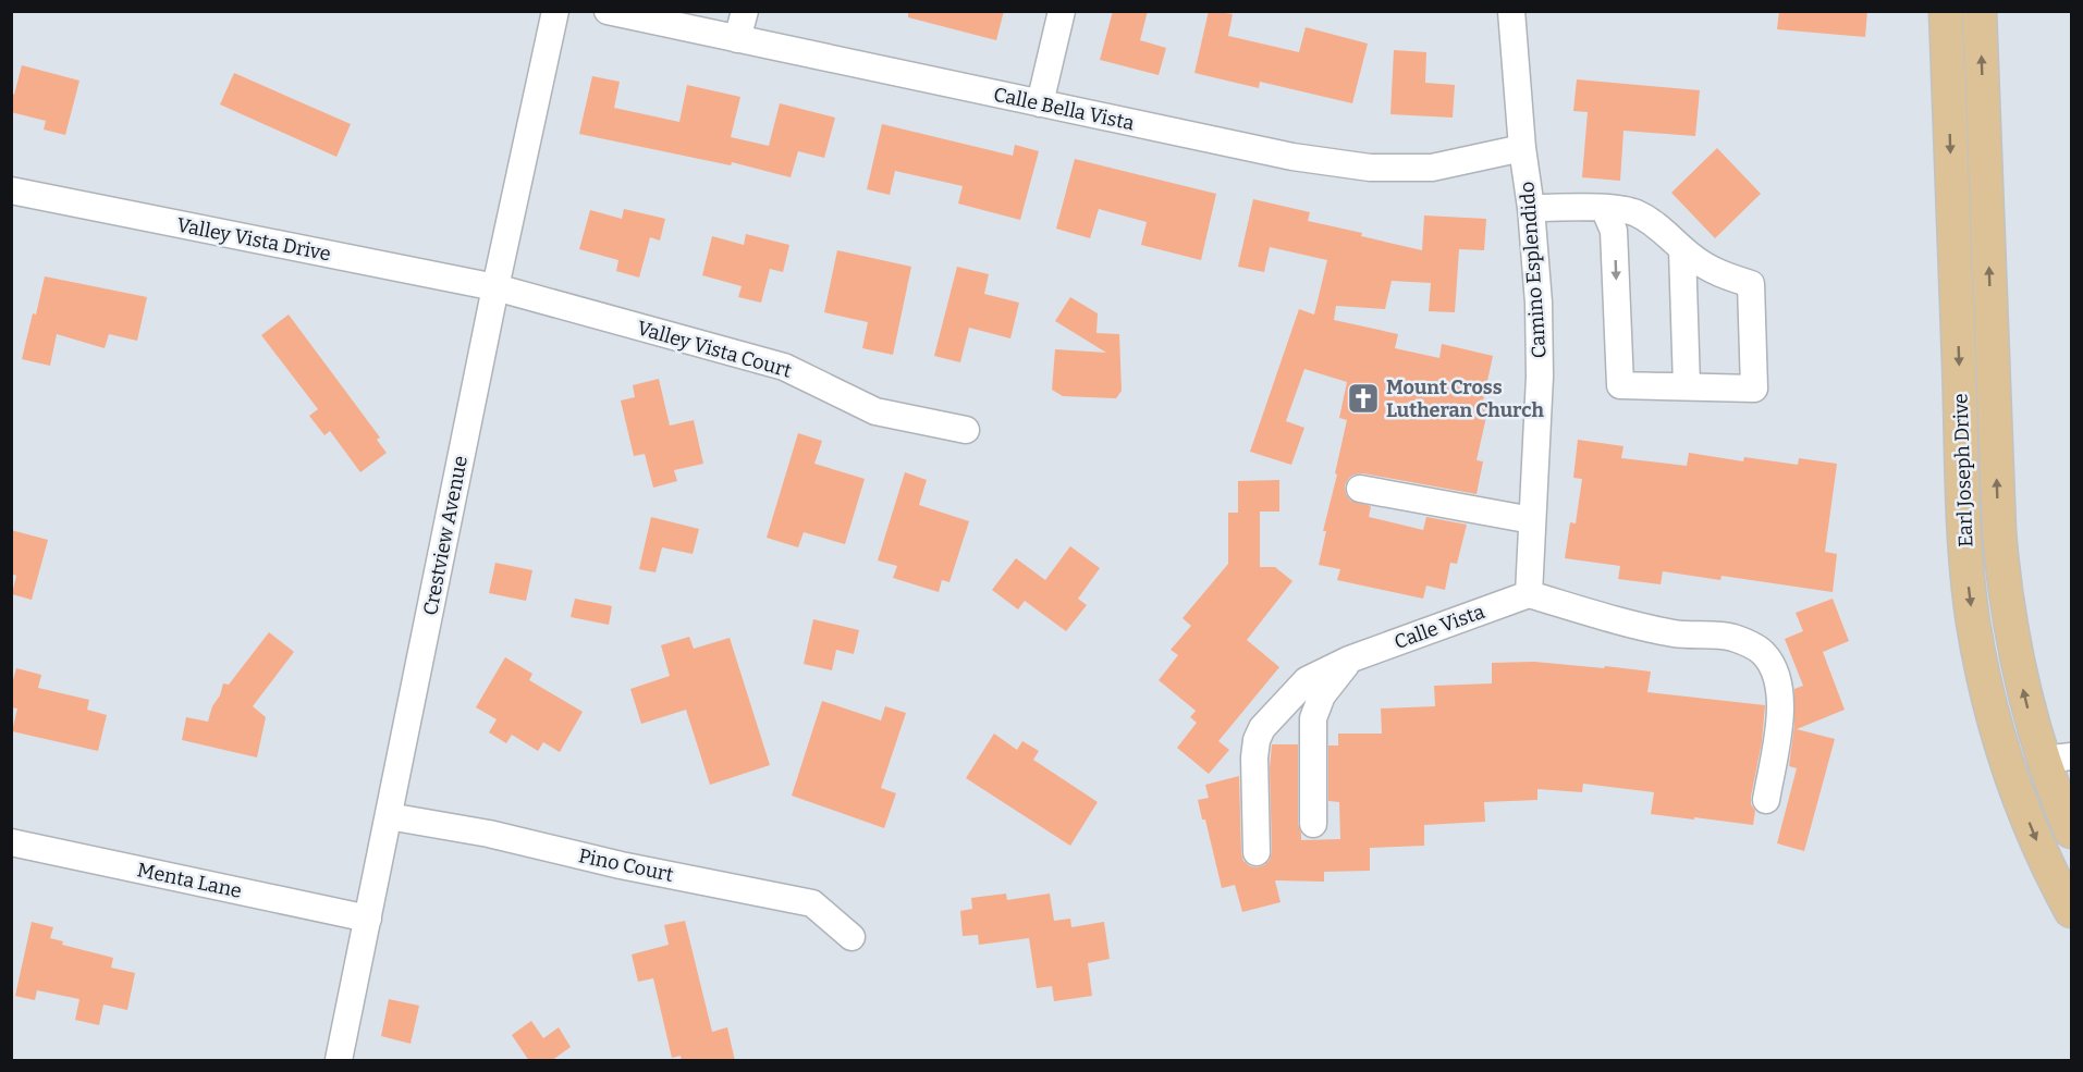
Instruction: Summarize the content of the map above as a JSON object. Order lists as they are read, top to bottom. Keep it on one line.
{"streets":{"main road":["Earl Joseph Drive"],"street":["Calle Bella Vista","Valley Vista Drive","Camino Esplendido","Valley Vista Court","Crestview Avenue","Calle Vista","Pino Court","Menta Lane"]},"crossings":[["Calle Bella Vista","Camino Esplendido"],["Valley Vista Drive","Valley Vista Court"],["Valley Vista Drive","Crestview Avenue"],["Camino Esplendido","Calle Vista"],["Valley Vista Court","Crestview Avenue"],["Crestview Avenue","Pino Court"],["Crestview Avenue","Menta Lane"]],"places":{"church":["Mount Cross Lutheran Church"]}}
